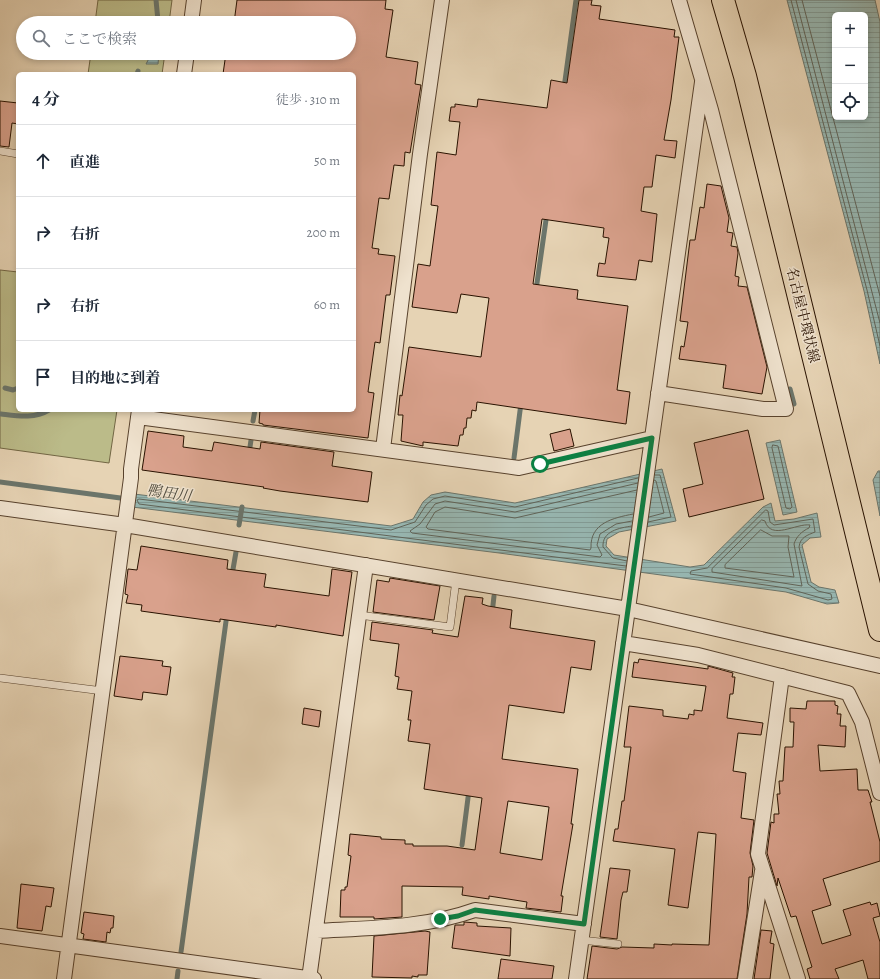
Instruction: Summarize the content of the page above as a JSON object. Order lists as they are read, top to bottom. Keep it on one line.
{"streets":{"main road":["名古屋中環状線"]},"water":["鴨田川"],"page":{"map_buttons":["+","−"],"search":"ここで検索","heading":["4 分","徒歩 · 310 m"],"list":[["直進","50 m"],["右折","200 m"],["右折","60 m"],"目的地に到着"]}}
